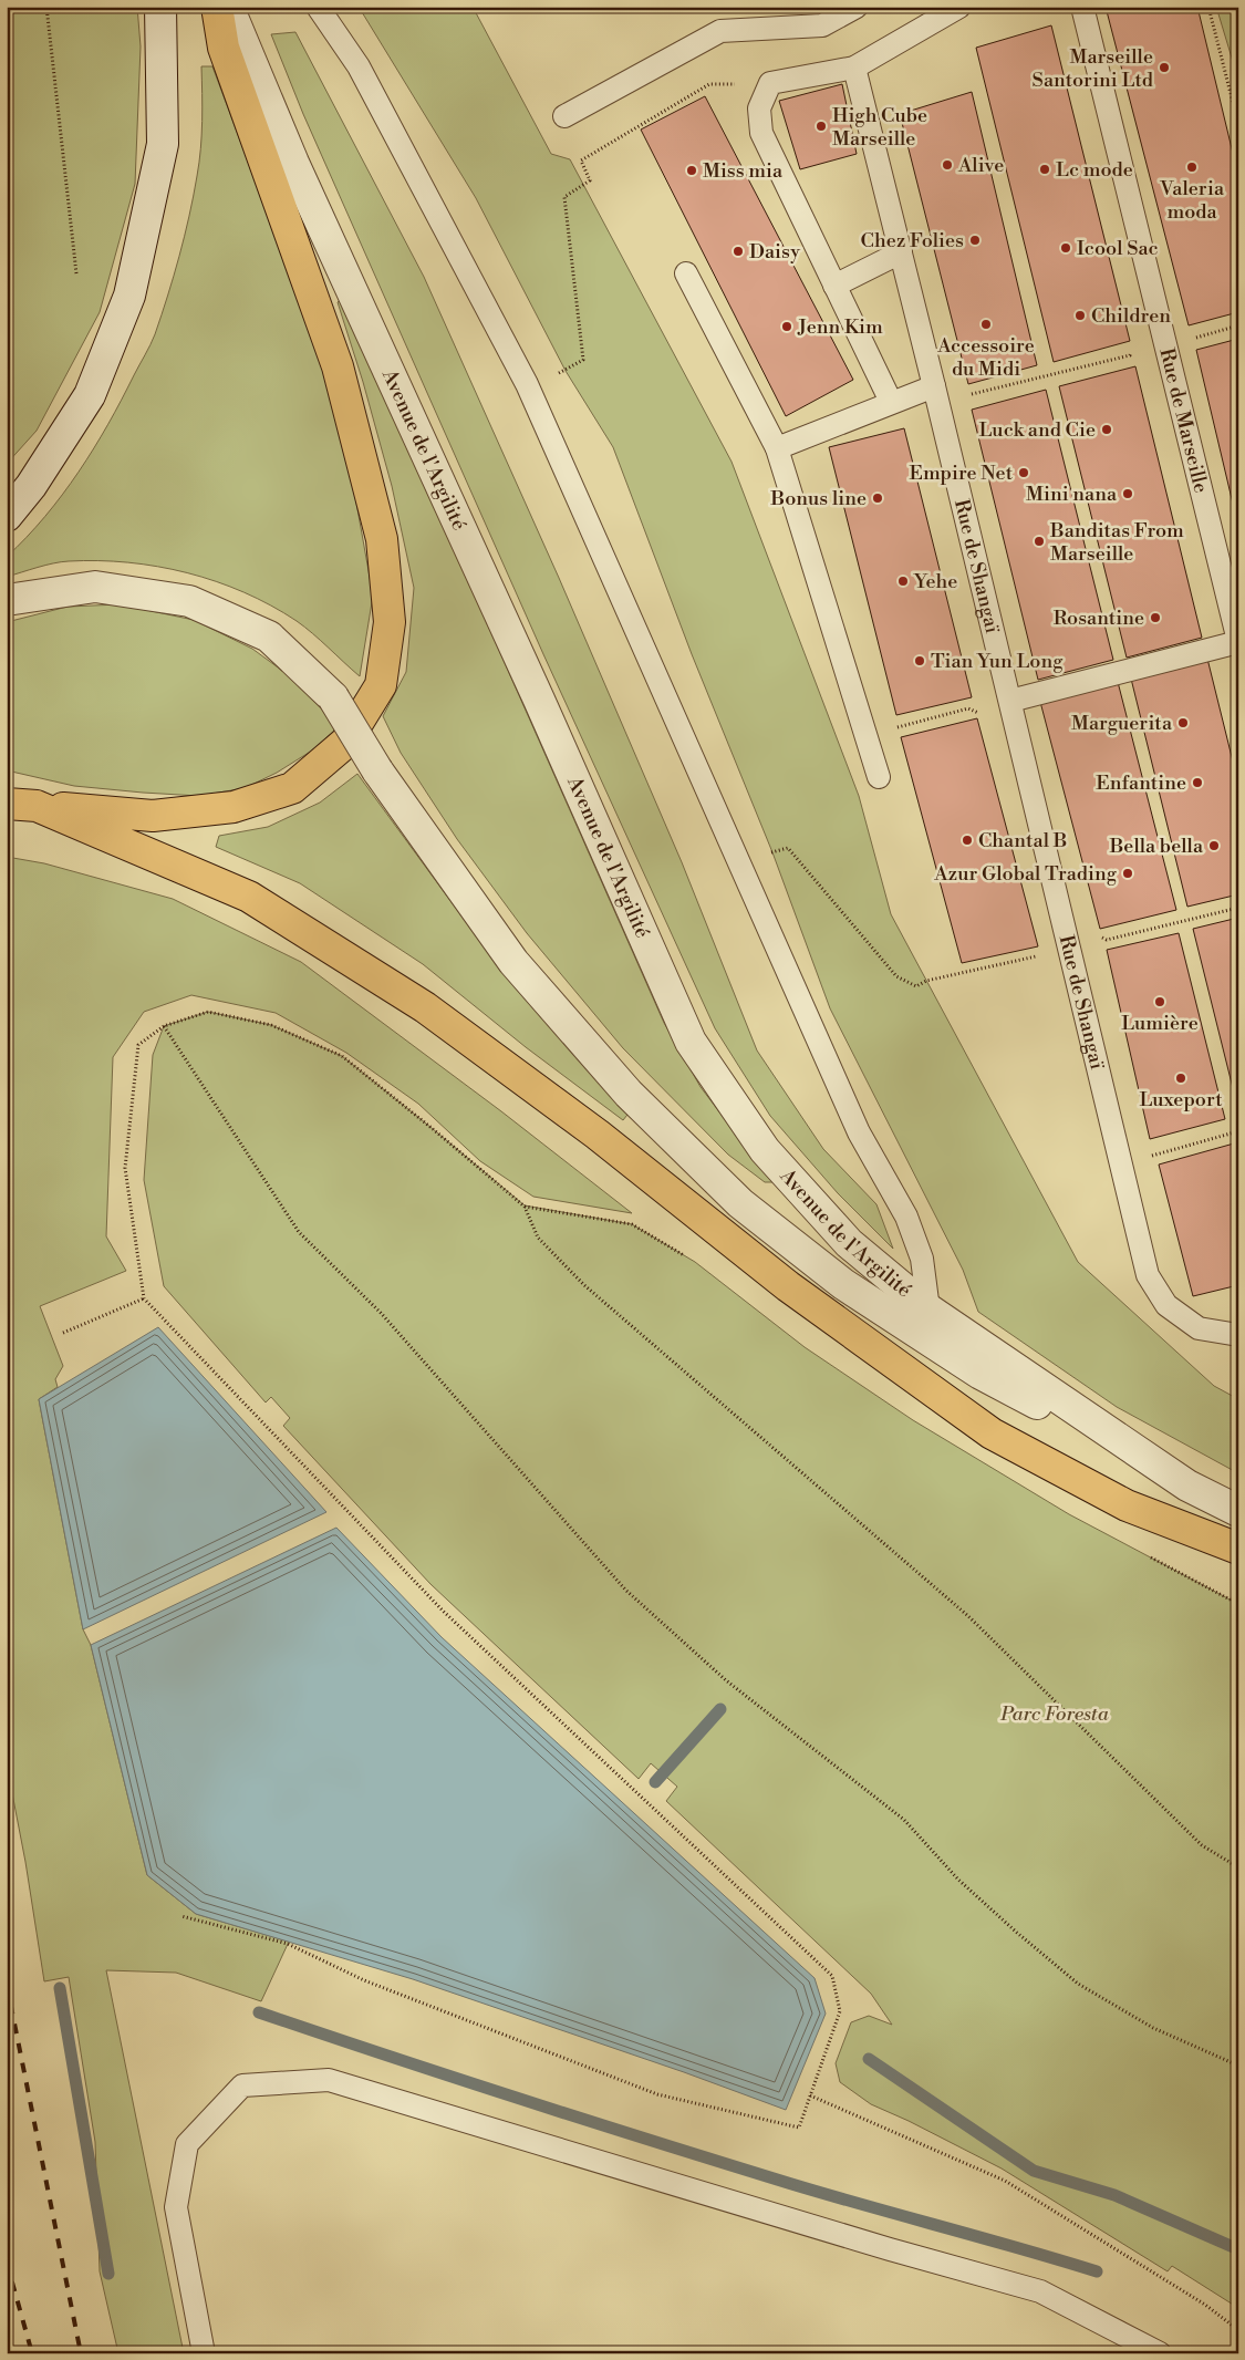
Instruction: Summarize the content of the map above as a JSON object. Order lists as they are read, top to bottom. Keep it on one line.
{"streets":{"street":["Avenue de l'Argilité"],"lane":["Rue de Marseille","Rue de Shangaï"]},"parks":["Parc Foresta"],"places":["Marseille Santorini Ltd","High Cube Marseille","Alive","Valeria moda","Lc mode","Miss mia","Chez Folies","Icool Sac","Daisy","Children","Accessoire du Midi","Jenn Kim","Luck and Cie","Empire Net","Mini nana","Bonus line","Banditas From Marseille","Yehe","Rosantine","Tian Yun Long","Marguerita","Enfantine","Chantal B","Bella bella","Azur Global Trading","Lumière","Luxeport"]}
